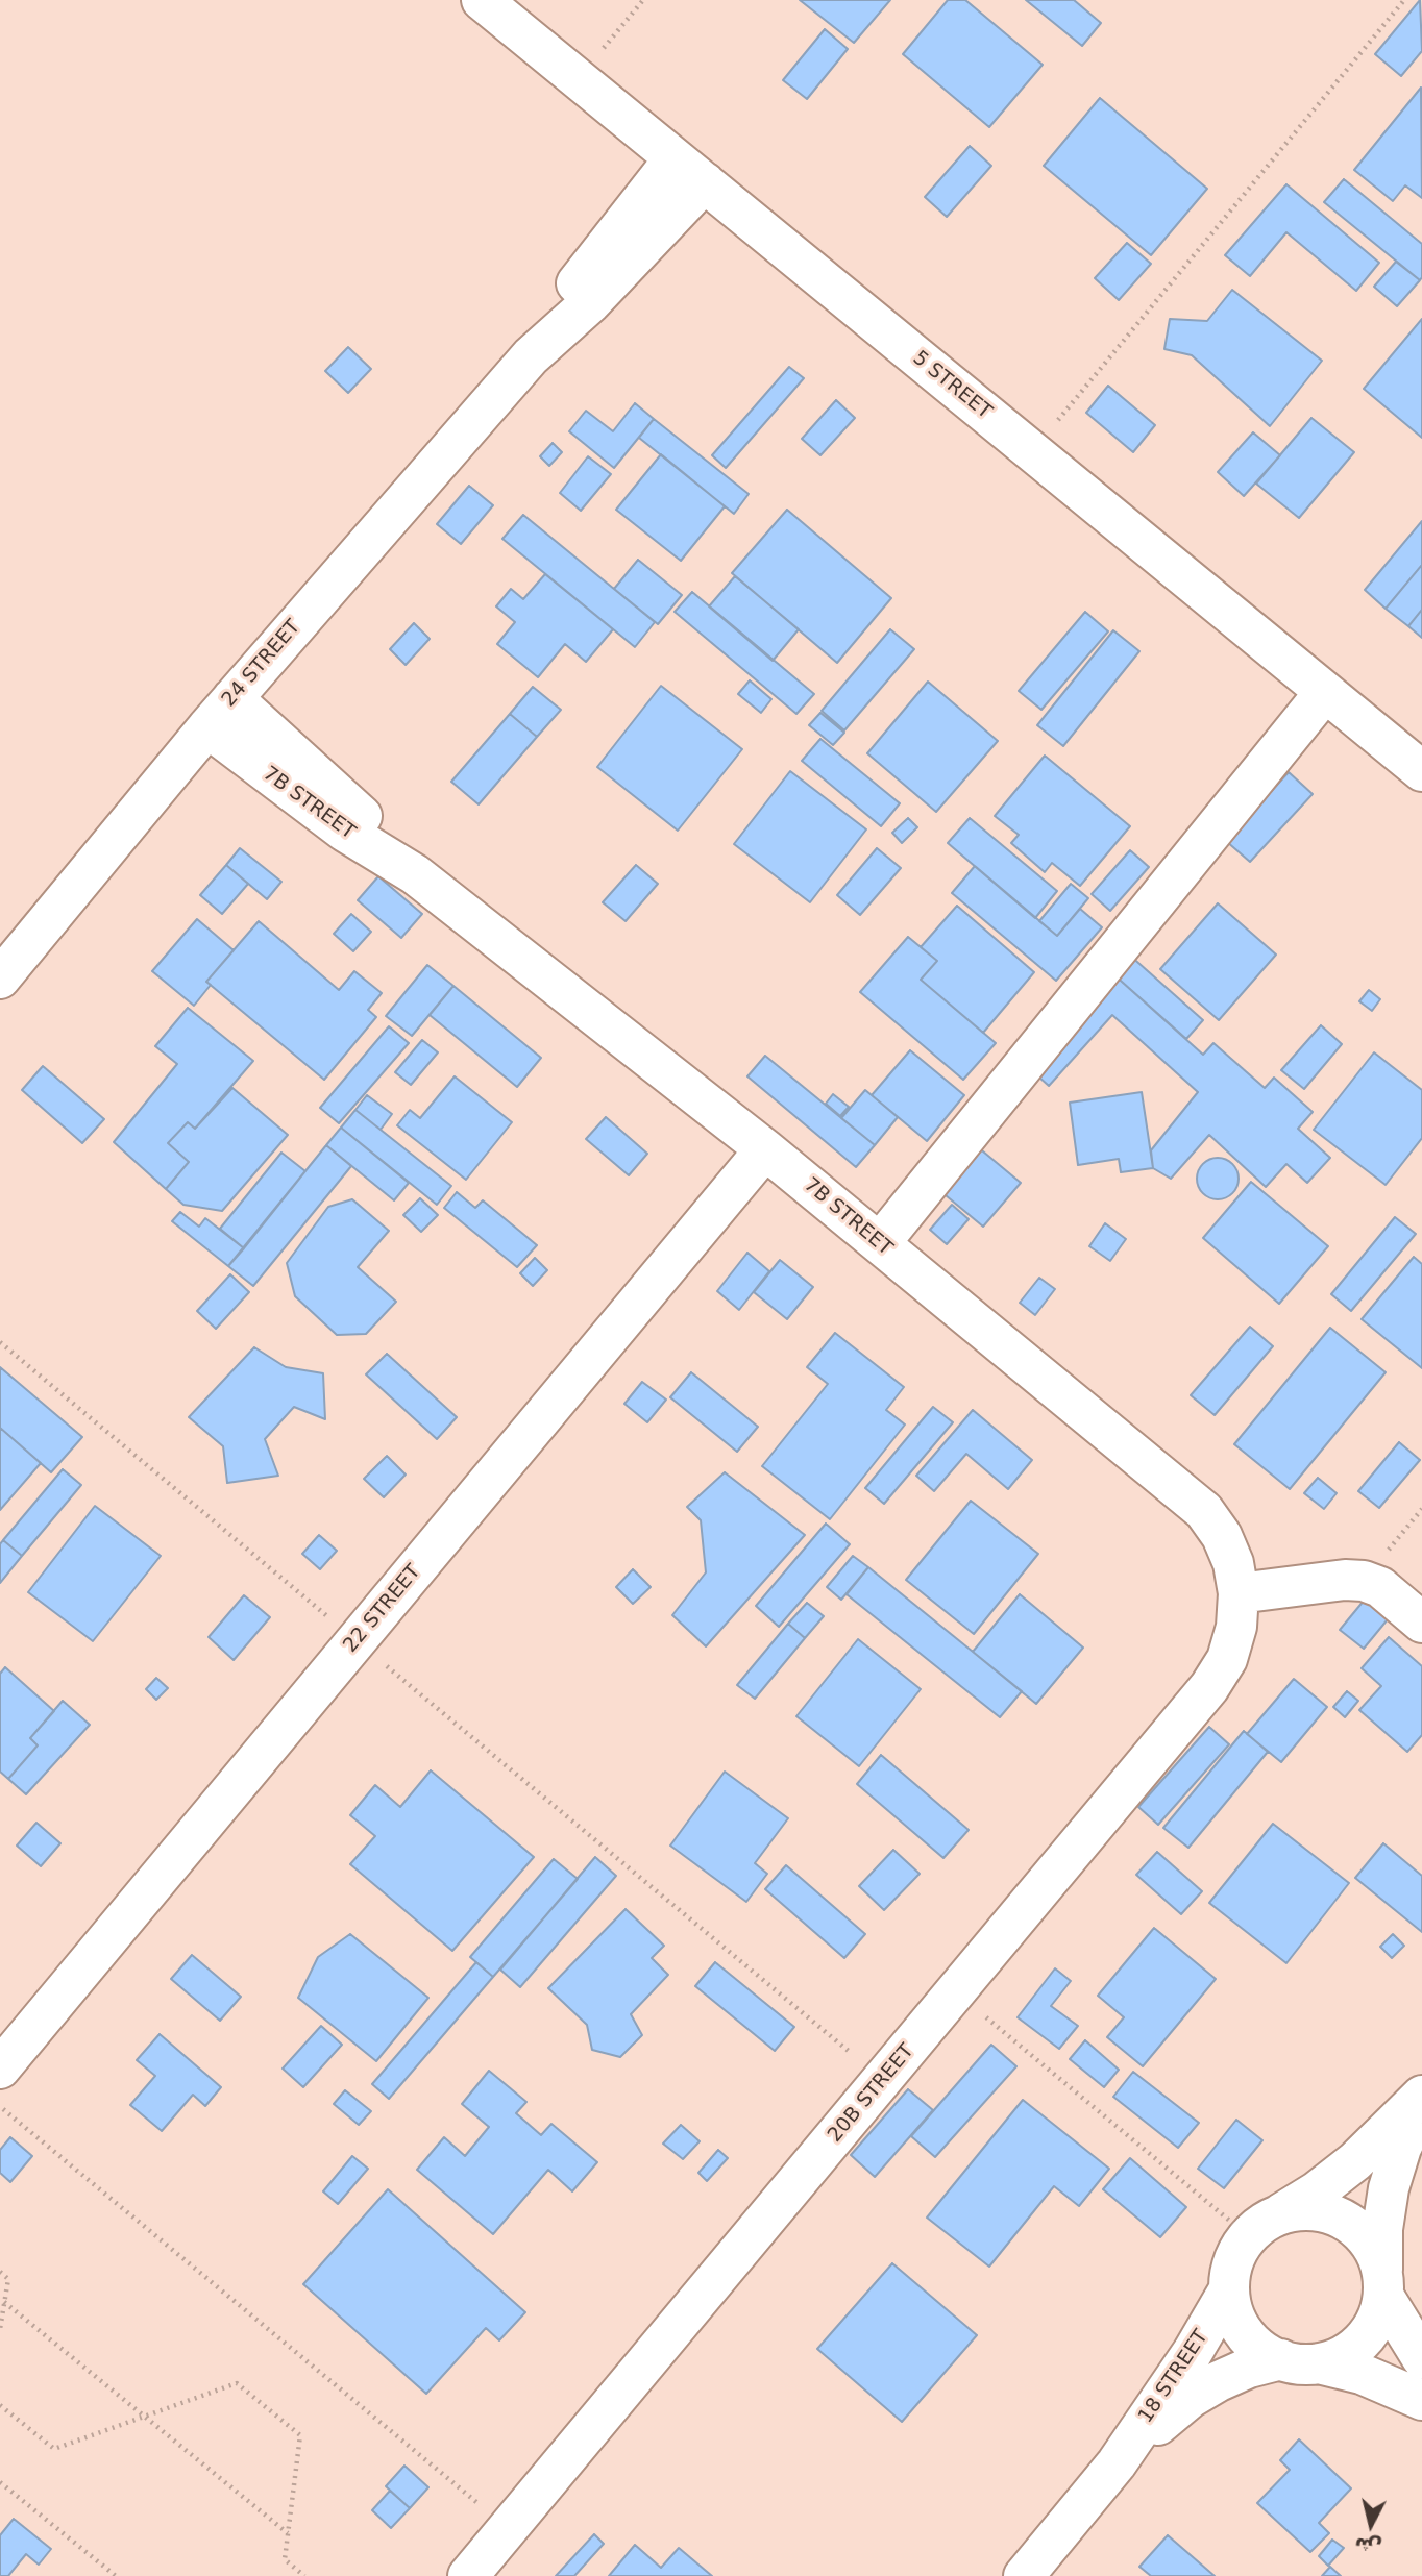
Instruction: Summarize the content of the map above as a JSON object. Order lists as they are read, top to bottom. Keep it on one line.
{"streets":{"street":["5 STREET","24 STREET","7B STREET","22 STREET","20B STREET","18 STREET"]},"crossings":[["5 STREET","24 STREET"],["24 STREET","7B STREET"],["7B STREET","22 STREET"],["7B STREET","20B STREET"]],"north":"bottom"}
